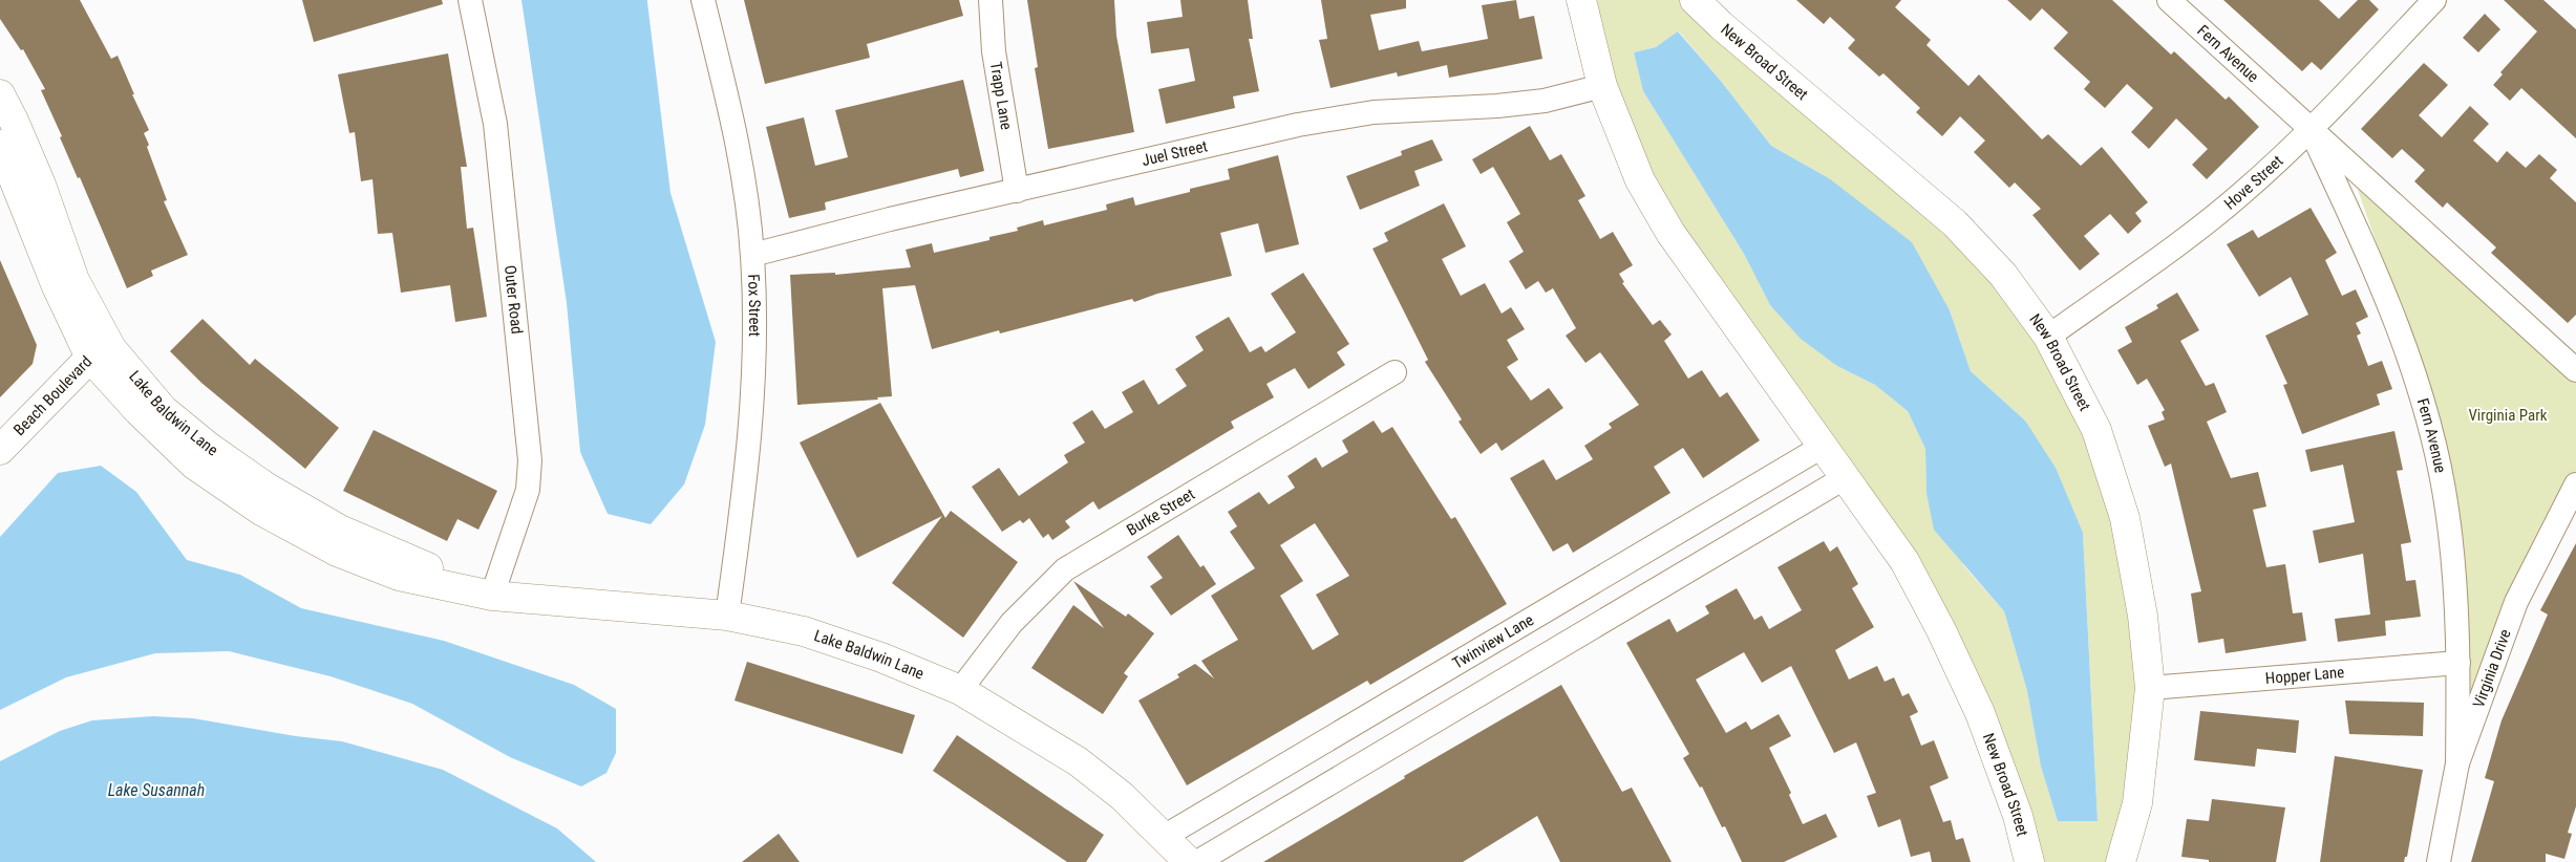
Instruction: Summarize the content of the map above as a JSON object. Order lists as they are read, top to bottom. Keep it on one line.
{"streets":{"street":["Fern Avenue","New Broad Street","Trapp Lane","Juel Street","Hove Street","Outer Road","Fox Street","Beach Boulevard","Lake Baldwin Lane","Burke Street","Twinview Lane","Virginia Drive","Hopper Lane"]},"crossings":[["Fern Avenue","Hove Street"],["Fern Avenue","Virginia Drive"],["Fern Avenue","Hopper Lane"],["New Broad Street","Juel Street"],["New Broad Street","Hove Street"],["New Broad Street","Twinview Lane"],["New Broad Street","Hopper Lane"],["Trapp Lane","Juel Street"],["Juel Street","Fox Street"],["Outer Road","Lake Baldwin Lane"],["Fox Street","Lake Baldwin Lane"],["Beach Boulevard","Lake Baldwin Lane"],["Lake Baldwin Lane","Burke Street"],["Lake Baldwin Lane","Twinview Lane"]],"water":["Lake Susannah"],"parks":["Virginia Park"]}
